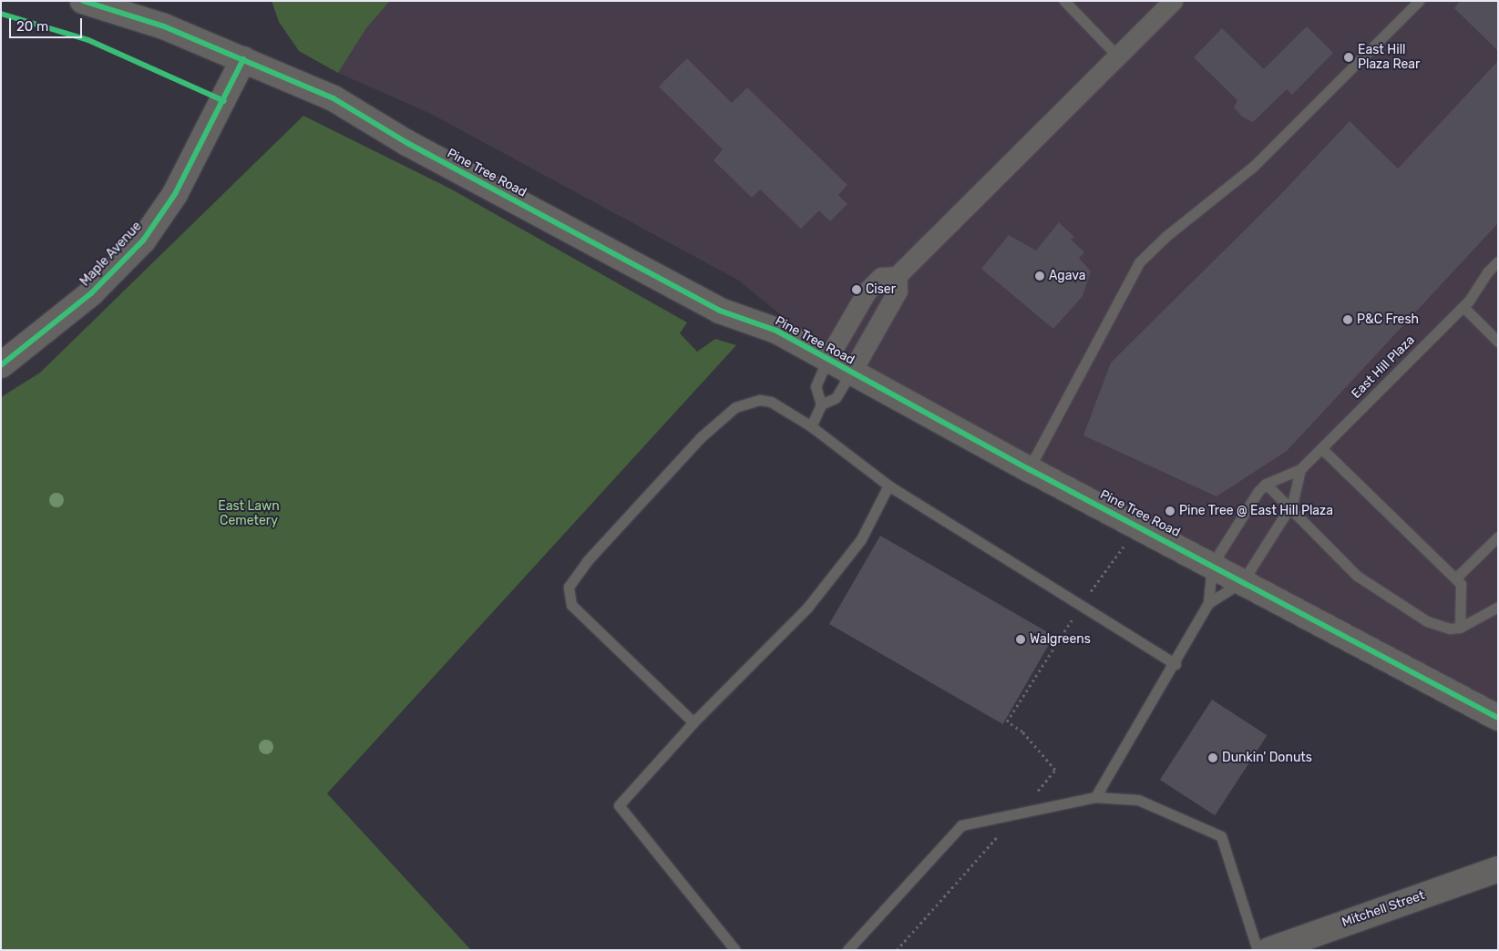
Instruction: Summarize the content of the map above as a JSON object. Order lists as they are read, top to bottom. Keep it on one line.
{"streets":{"street":["Pine Tree Road","Maple Avenue","Mitchell Street"],"lane":["East Hill Plaza"]},"crossings":[["Pine Tree Road","Maple Avenue"],["Pine Tree Road","East Hill Plaza"]],"parks":["East Lawn Cemetery"],"places":["East Hill Plaza Rear","Agava","Ciser","P&C Fresh","Pine Tree @ East Hill Plaza","Walgreens","Dunkin' Donuts"],"scale_bar":"20 m"}
